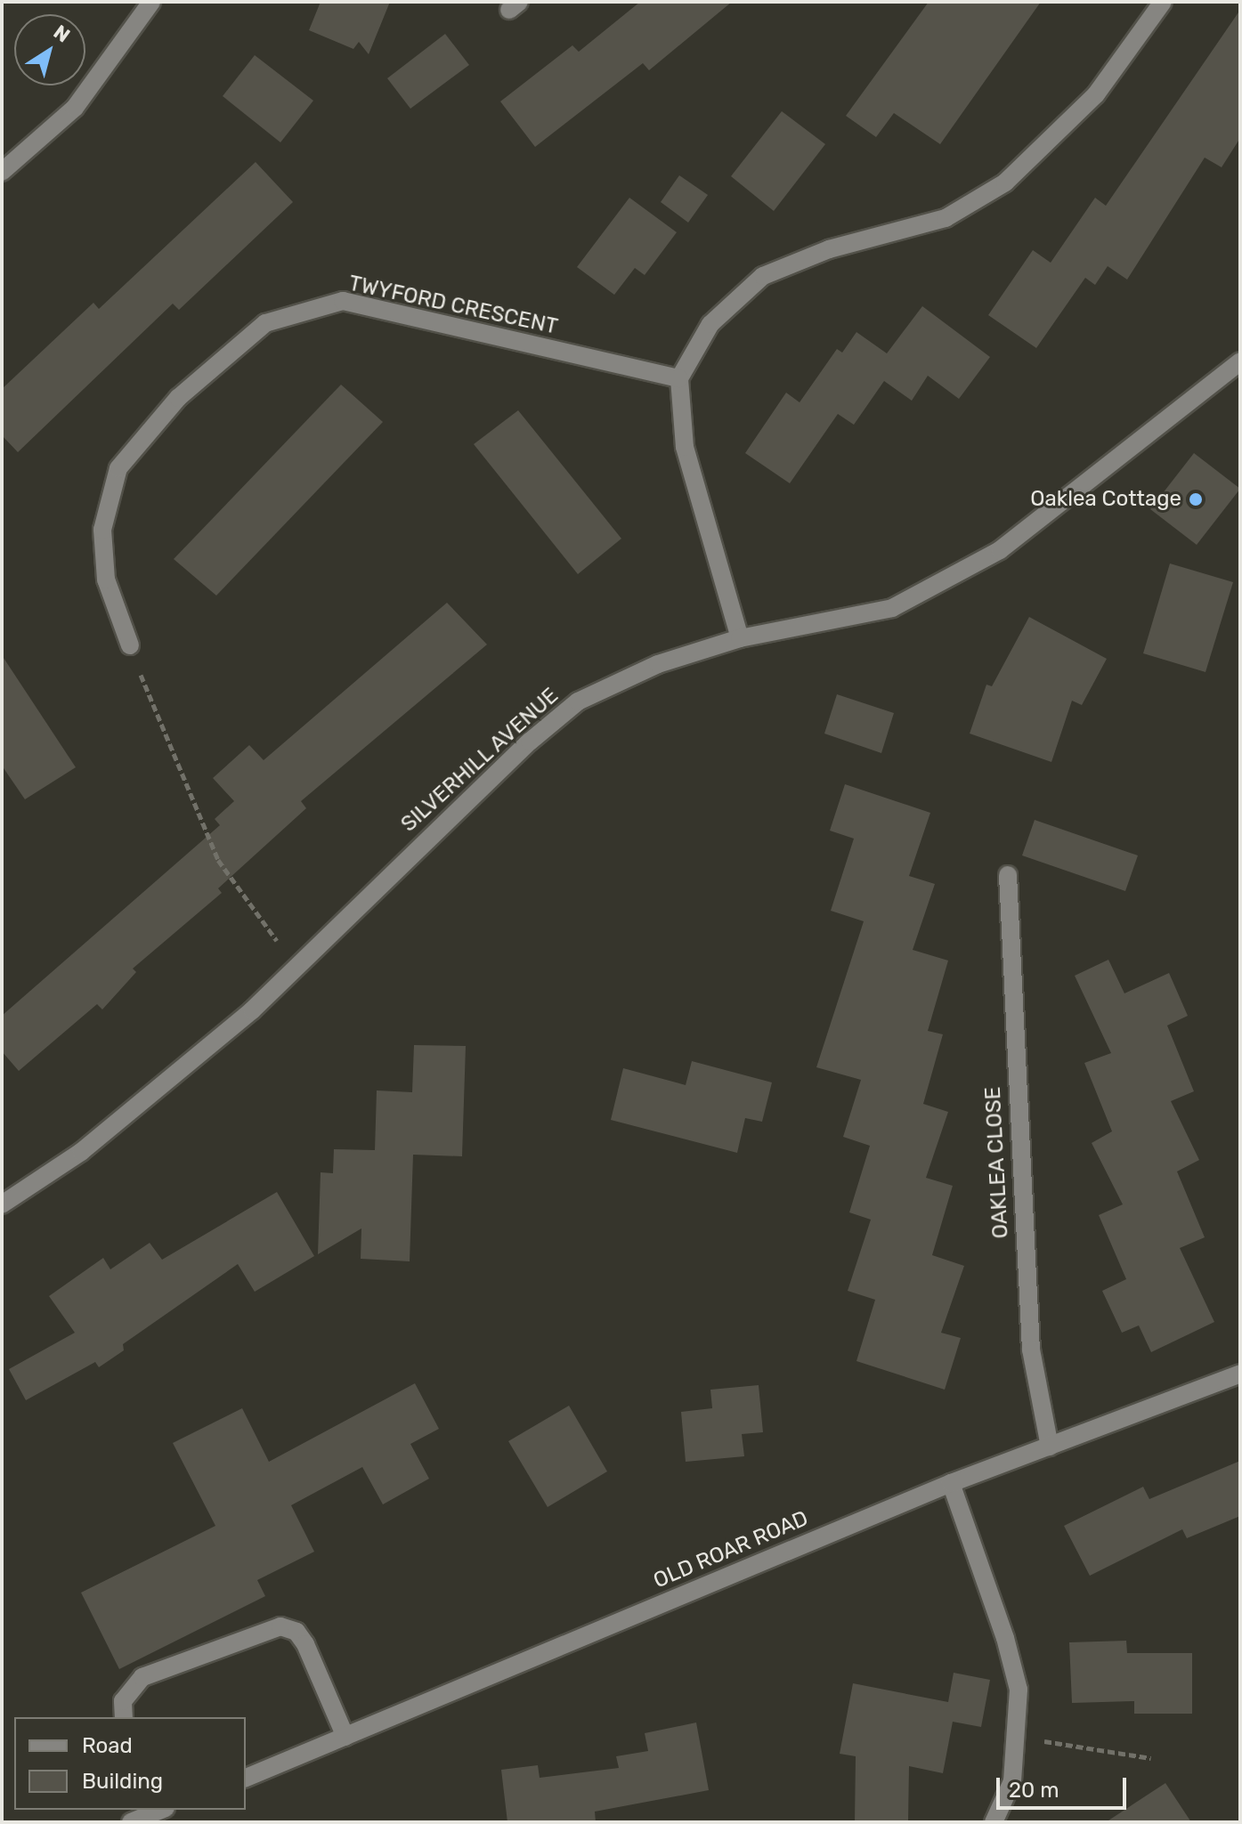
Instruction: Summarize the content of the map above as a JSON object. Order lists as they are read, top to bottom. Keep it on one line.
{"streets":{"street":["TWYFORD CRESCENT","SILVERHILL AVENUE","OAKLEA CLOSE","OLD ROAR ROAD"]},"crossings":[["OAKLEA CLOSE","OLD ROAR ROAD"]],"places":["Oaklea Cottage"],"legend":["Road","Building"],"scale_bar":"20 m","north":"top right"}
